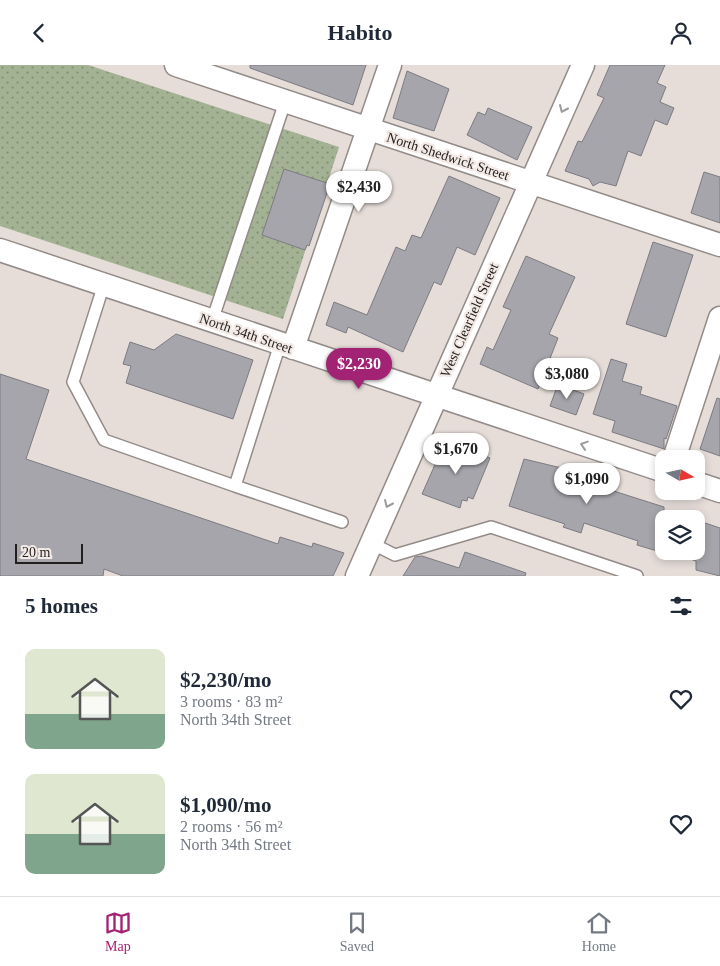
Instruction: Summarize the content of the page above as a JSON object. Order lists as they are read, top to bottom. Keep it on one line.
{"streets":{"street":["North Shedwick Street","West Clearfield Street","North 34th Street"]},"crossings":[["North Shedwick Street","West Clearfield Street"],["West Clearfield Street","North 34th Street"]],"one_way":["West Clearfield Street"],"scale_bar":"20 m","north":"right","page":{"header":"Habito","price":["$2,430","$2,230","$3,080","$1,670","$1,090"],"scale":"20 m","heading":"5 homes","list":[{"name":"$2,230/mo","note":"3 rooms · 83 m² · North 34th Street"},{"name":"$1,090/mo","note":"2 rooms · 56 m² · North 34th Street"}],"tabs":["Map","Saved","Home"]}}
